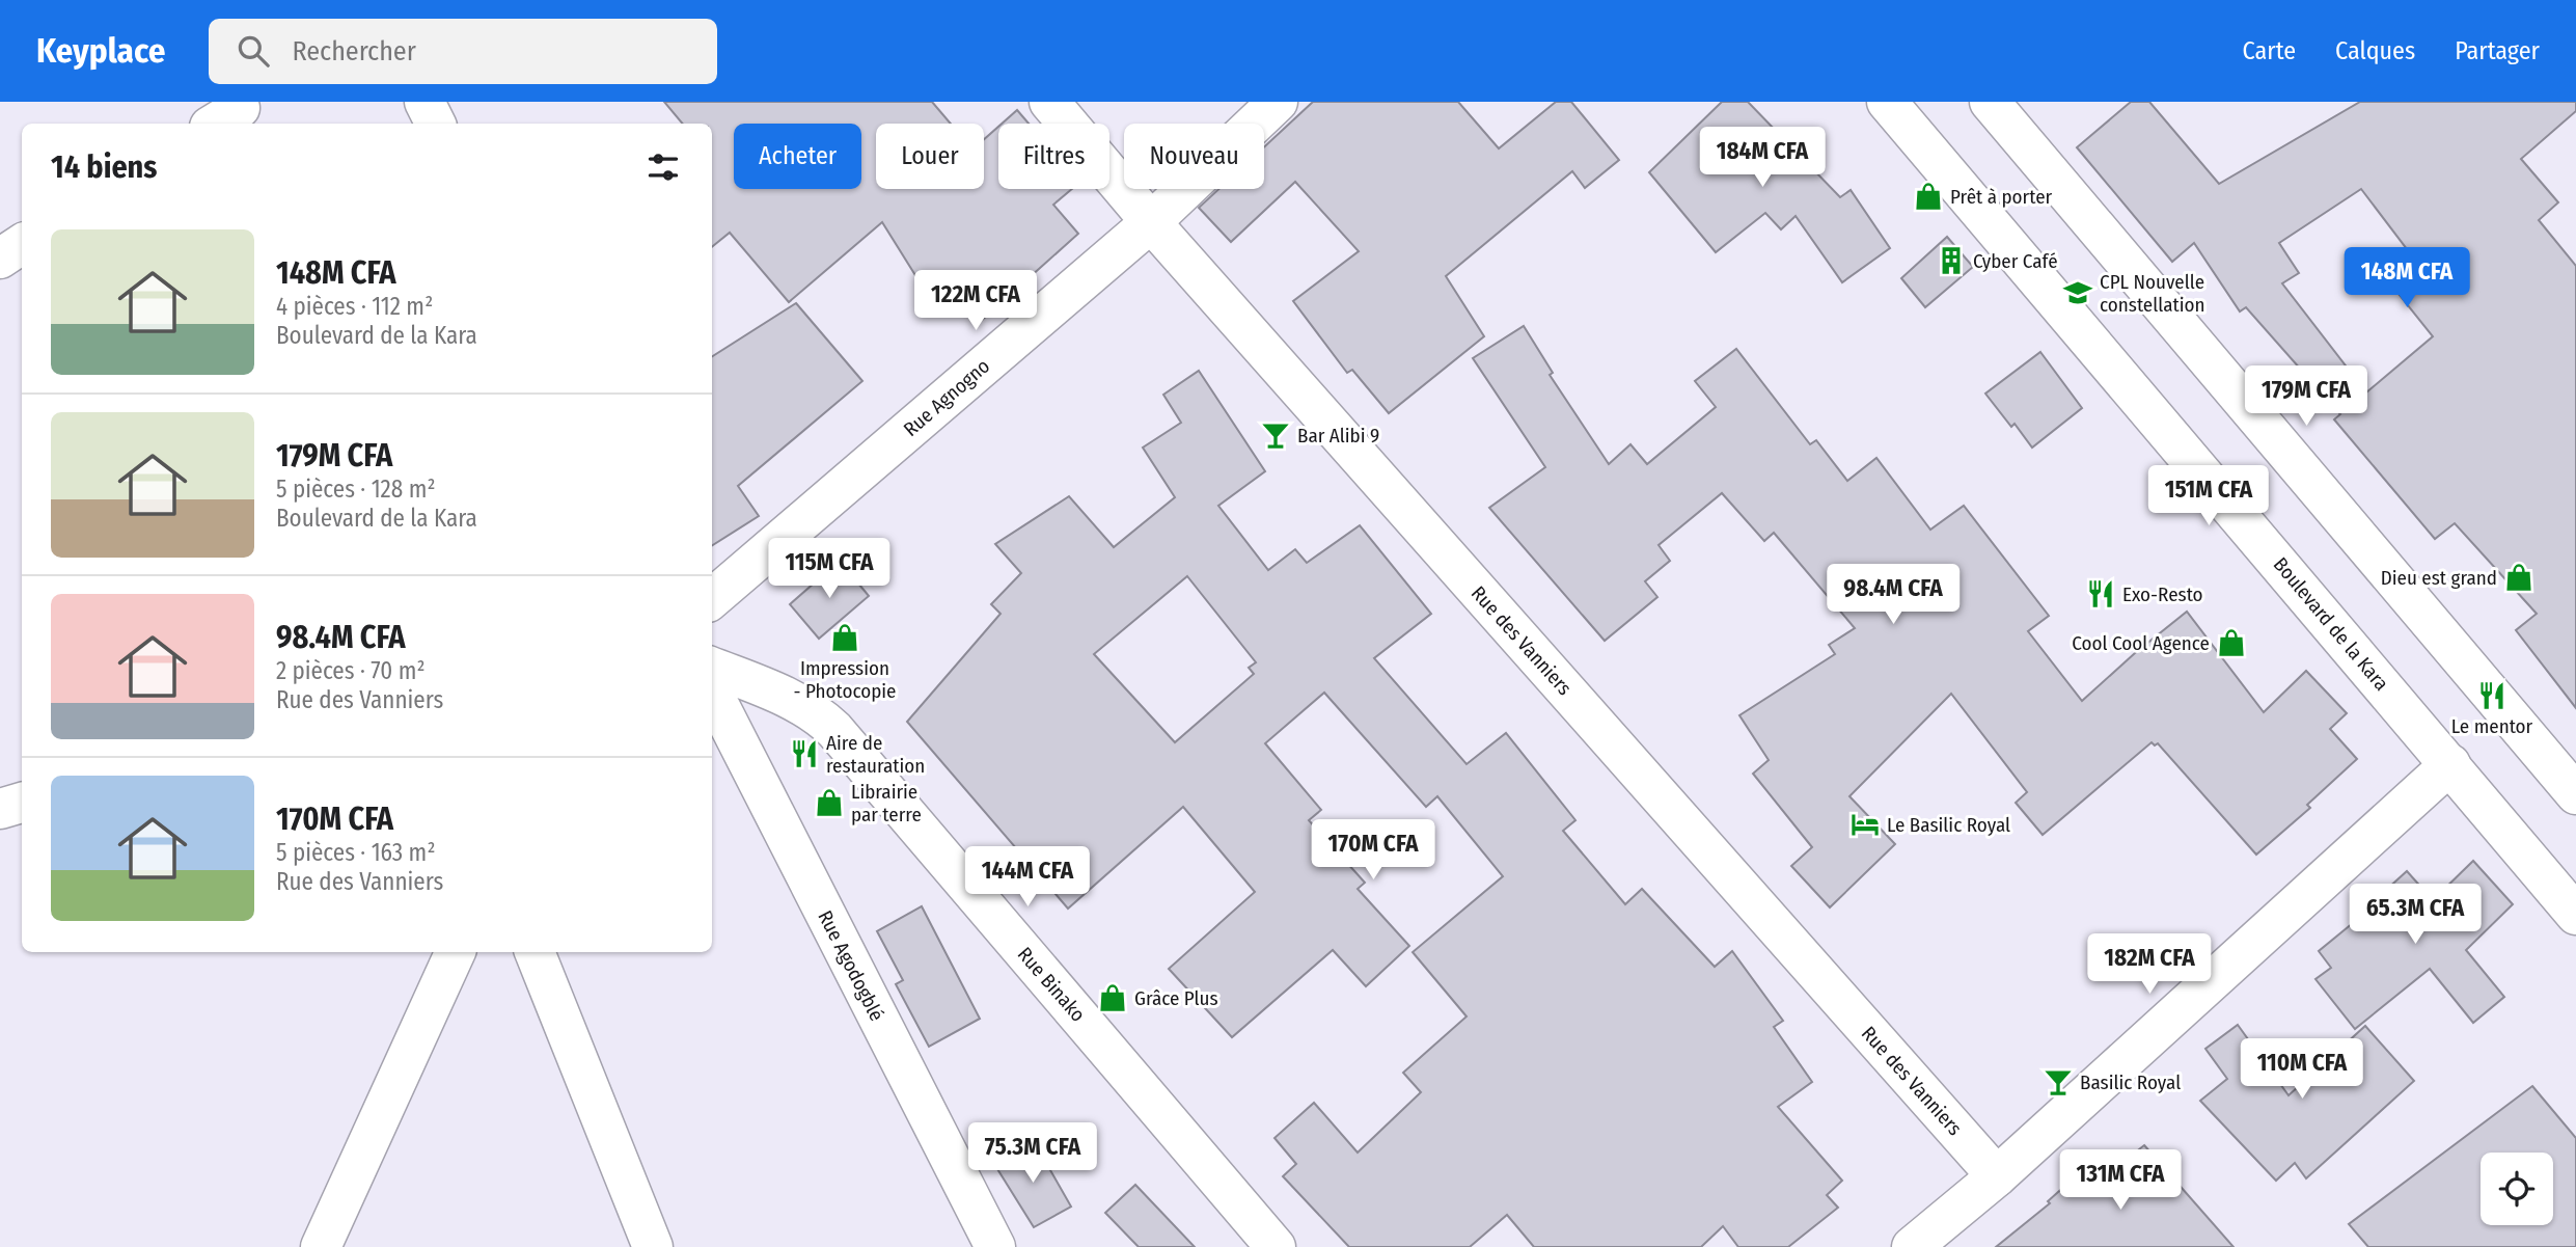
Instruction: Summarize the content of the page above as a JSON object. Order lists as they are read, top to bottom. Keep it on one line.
{"streets":{"street":["Rue Agnogno","Boulevard de la Kara","Rue des Vanniers","Rue Agodogblé","Rue Binako"]},"crossings":[["Rue Agnogno","Rue des Vanniers"]],"places":{"shop":["Prêt à porter","Dieu est grand","Impression - Photocopie","Cool Cool Agence","Librairie par terre","Grâce Plus"],"building":["Cyber Café"],"school or university":["CPL Nouvelle constellation"],"bar":["Bar Alibi 9","Basilic Royal"],"restaurant":["Exo-Resto","Le mentor","Aire de restauration"],"hotel":["Le Basilic Royal"]},"page":{"header":"Keyplace","search":"Rechercher","nav":["Carte","Calques","Partager"],"chip":["Acheter","Louer","Filtres","Nouveau"],"heading":"14 biens","price":["184M CFA","148M CFA","122M CFA","179M CFA","151M CFA","115M CFA","98.4M CFA","170M CFA","144M CFA","65.3M CFA","182M CFA","110M CFA","75.3M CFA","131M CFA"],"list":[{"name":"148M CFA","note":"4 pièces · 112 m² · Boulevard de la Kara"},{"name":"179M CFA","note":"5 pièces · 128 m² · Boulevard de la Kara"},{"name":"98.4M CFA","note":"2 pièces · 70 m² · Rue des Vanniers"},{"name":"170M CFA","note":"5 pièces · 163 m² · Rue des Vanniers"}]}}
